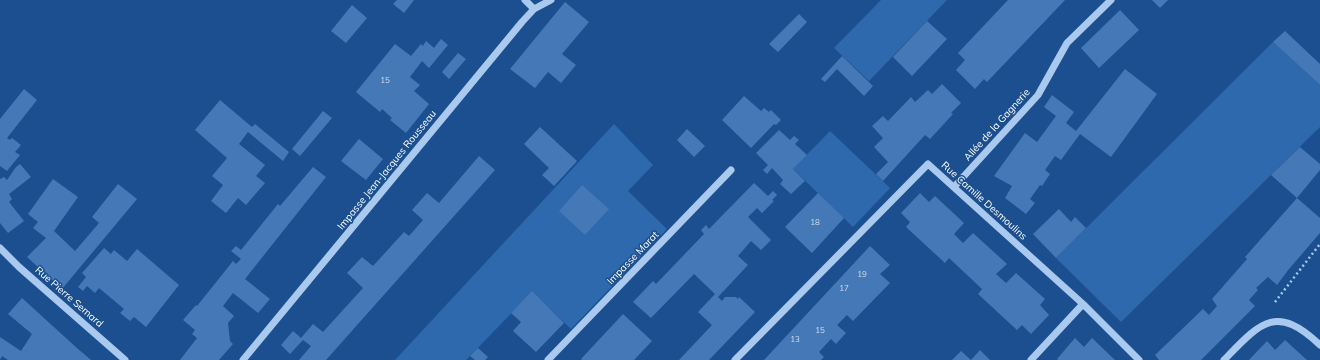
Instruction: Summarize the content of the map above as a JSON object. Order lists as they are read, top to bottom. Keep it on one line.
{"streets":{"street":["Allée de la Gagnerie","Impasse Jean-Jacques Rousseau","Rue Camille Desmoulins","Impasse Marat","Rue Pierre Semard"]},"crossings":[["Allée de la Gagnerie","Rue Camille Desmoulins"]],"house_numbers":["15","18","19","17","15","13"]}
